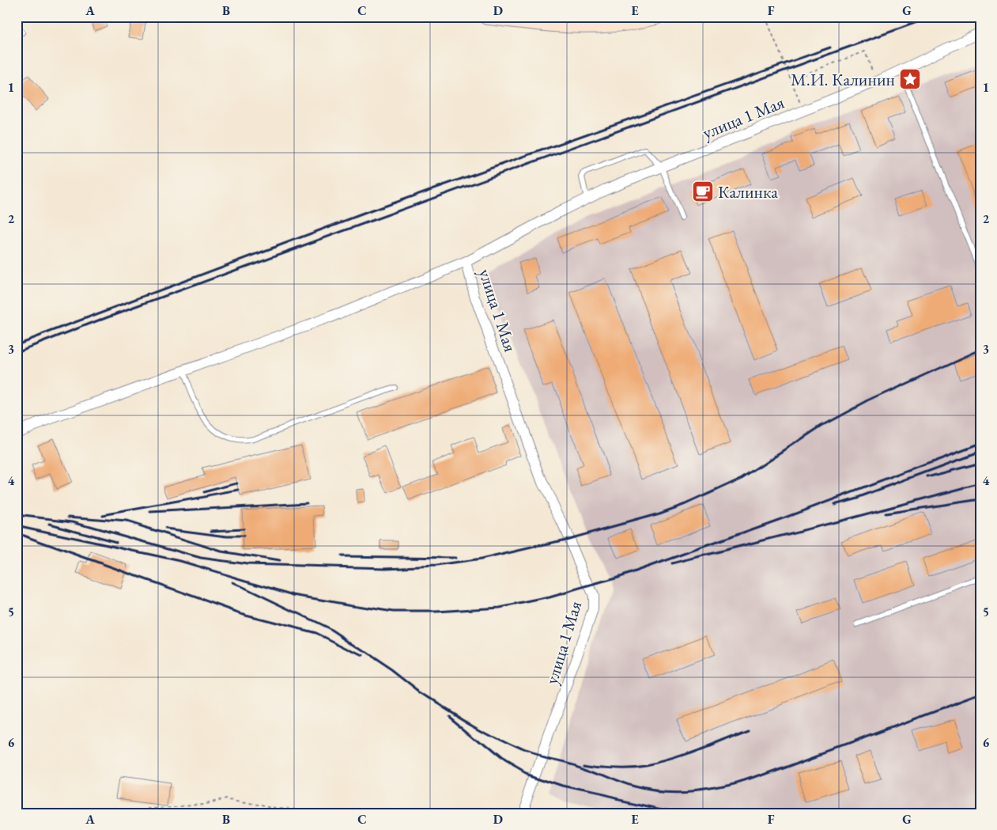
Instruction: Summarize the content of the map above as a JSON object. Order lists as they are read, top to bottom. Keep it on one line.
{"streets":{"street":["улица 1 Мая"]},"places":{"place":["М.И. Калинин"],"cafe":["Калинка"]},"grid":{"columns":["A","B","C","D","E","F","G"],"rows":["1","2","3","4","5","6"]}}
